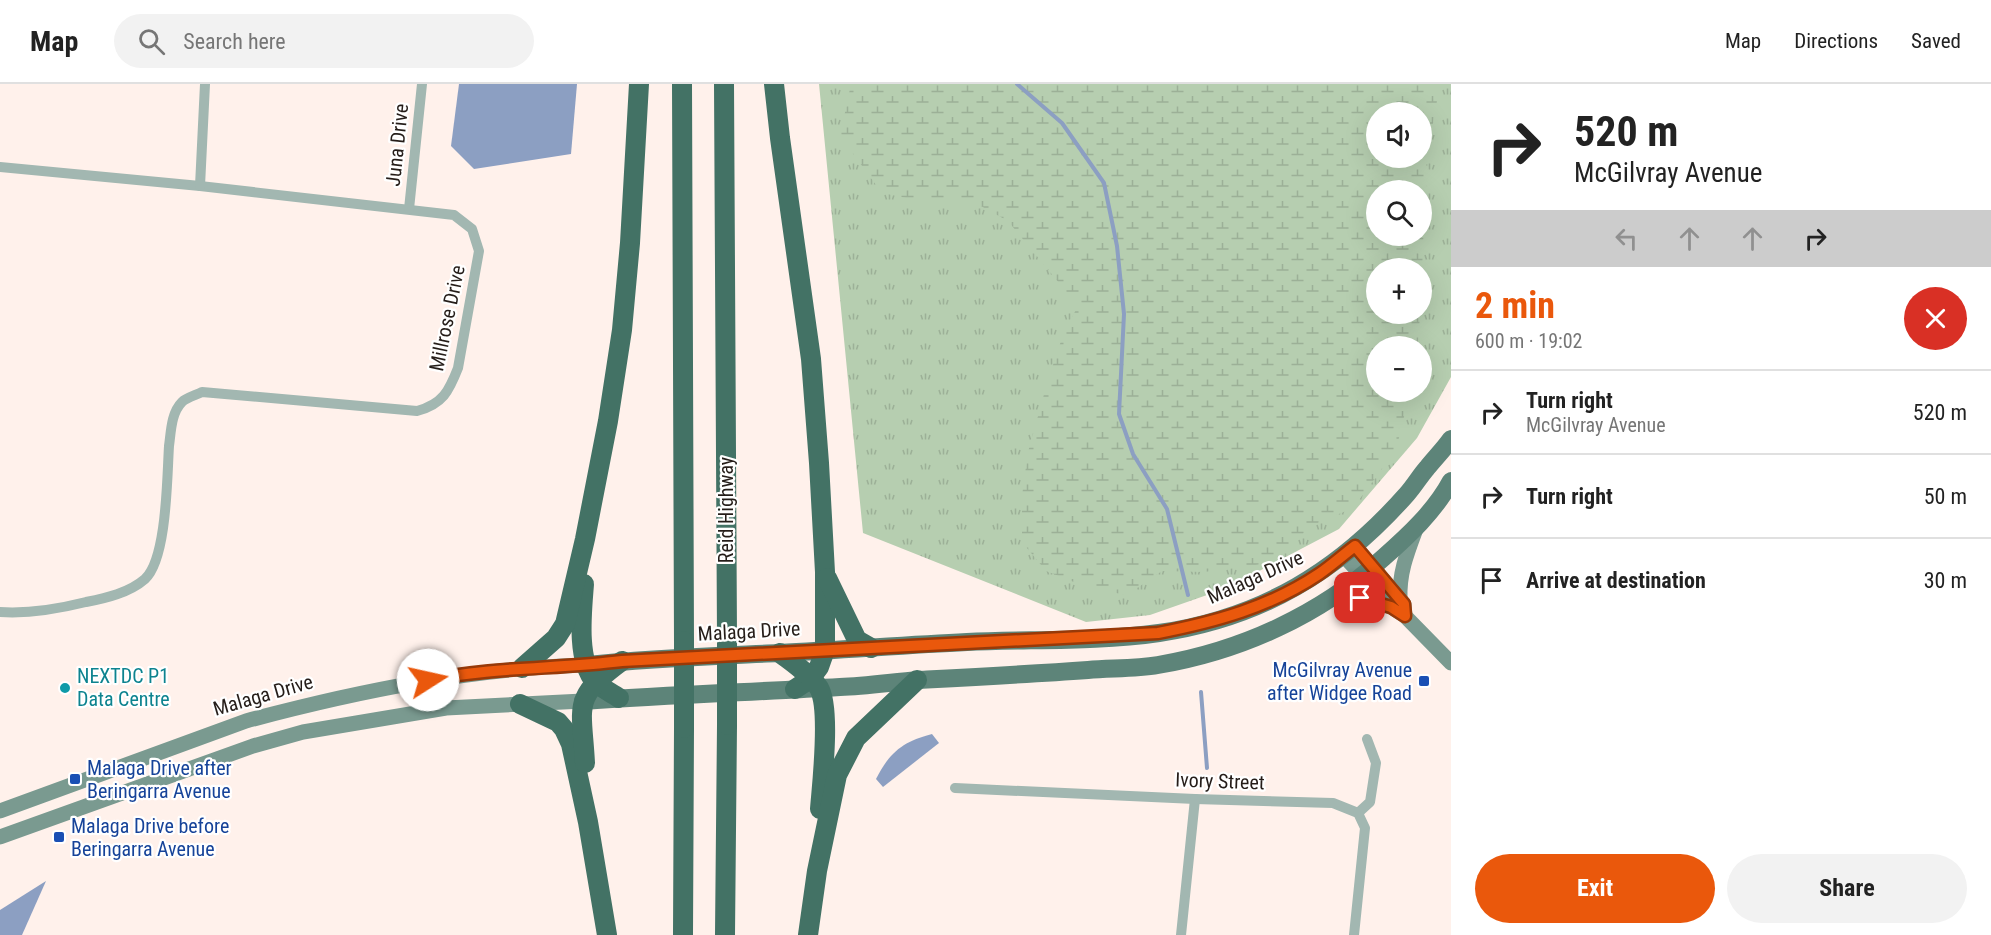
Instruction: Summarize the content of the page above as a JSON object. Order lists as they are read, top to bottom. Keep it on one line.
{"streets":{"highway":["Reid Highway"],"main road":["Malaga Drive"],"street":["Juna Drive","Millrose Drive","Ivory Street"]},"crossings":[["Juna Drive","Millrose Drive"]],"places":{"transit":["McGilvray Avenue after Widgee Road","Malaga Drive after Beringarra Avenue","Malaga Drive before Beringarra Avenue"],"other":["NEXTDC P1 Data Centre"]},"page":{"header":"Map","search":"Search here","nav":["Map","Directions","Saved"],"turn":["520 m","McGilvray Avenue"],"map_buttons":["+","−"],"heading":["2 min","600 m · 19:02"],"list":[{"name":"Turn right","note":"McGilvray Avenue","value":"520 m"},{"name":"Turn right","value":"50 m"},{"name":"Arrive at destination","value":"30 m"}],"buttons":["Exit","Share"]}}
